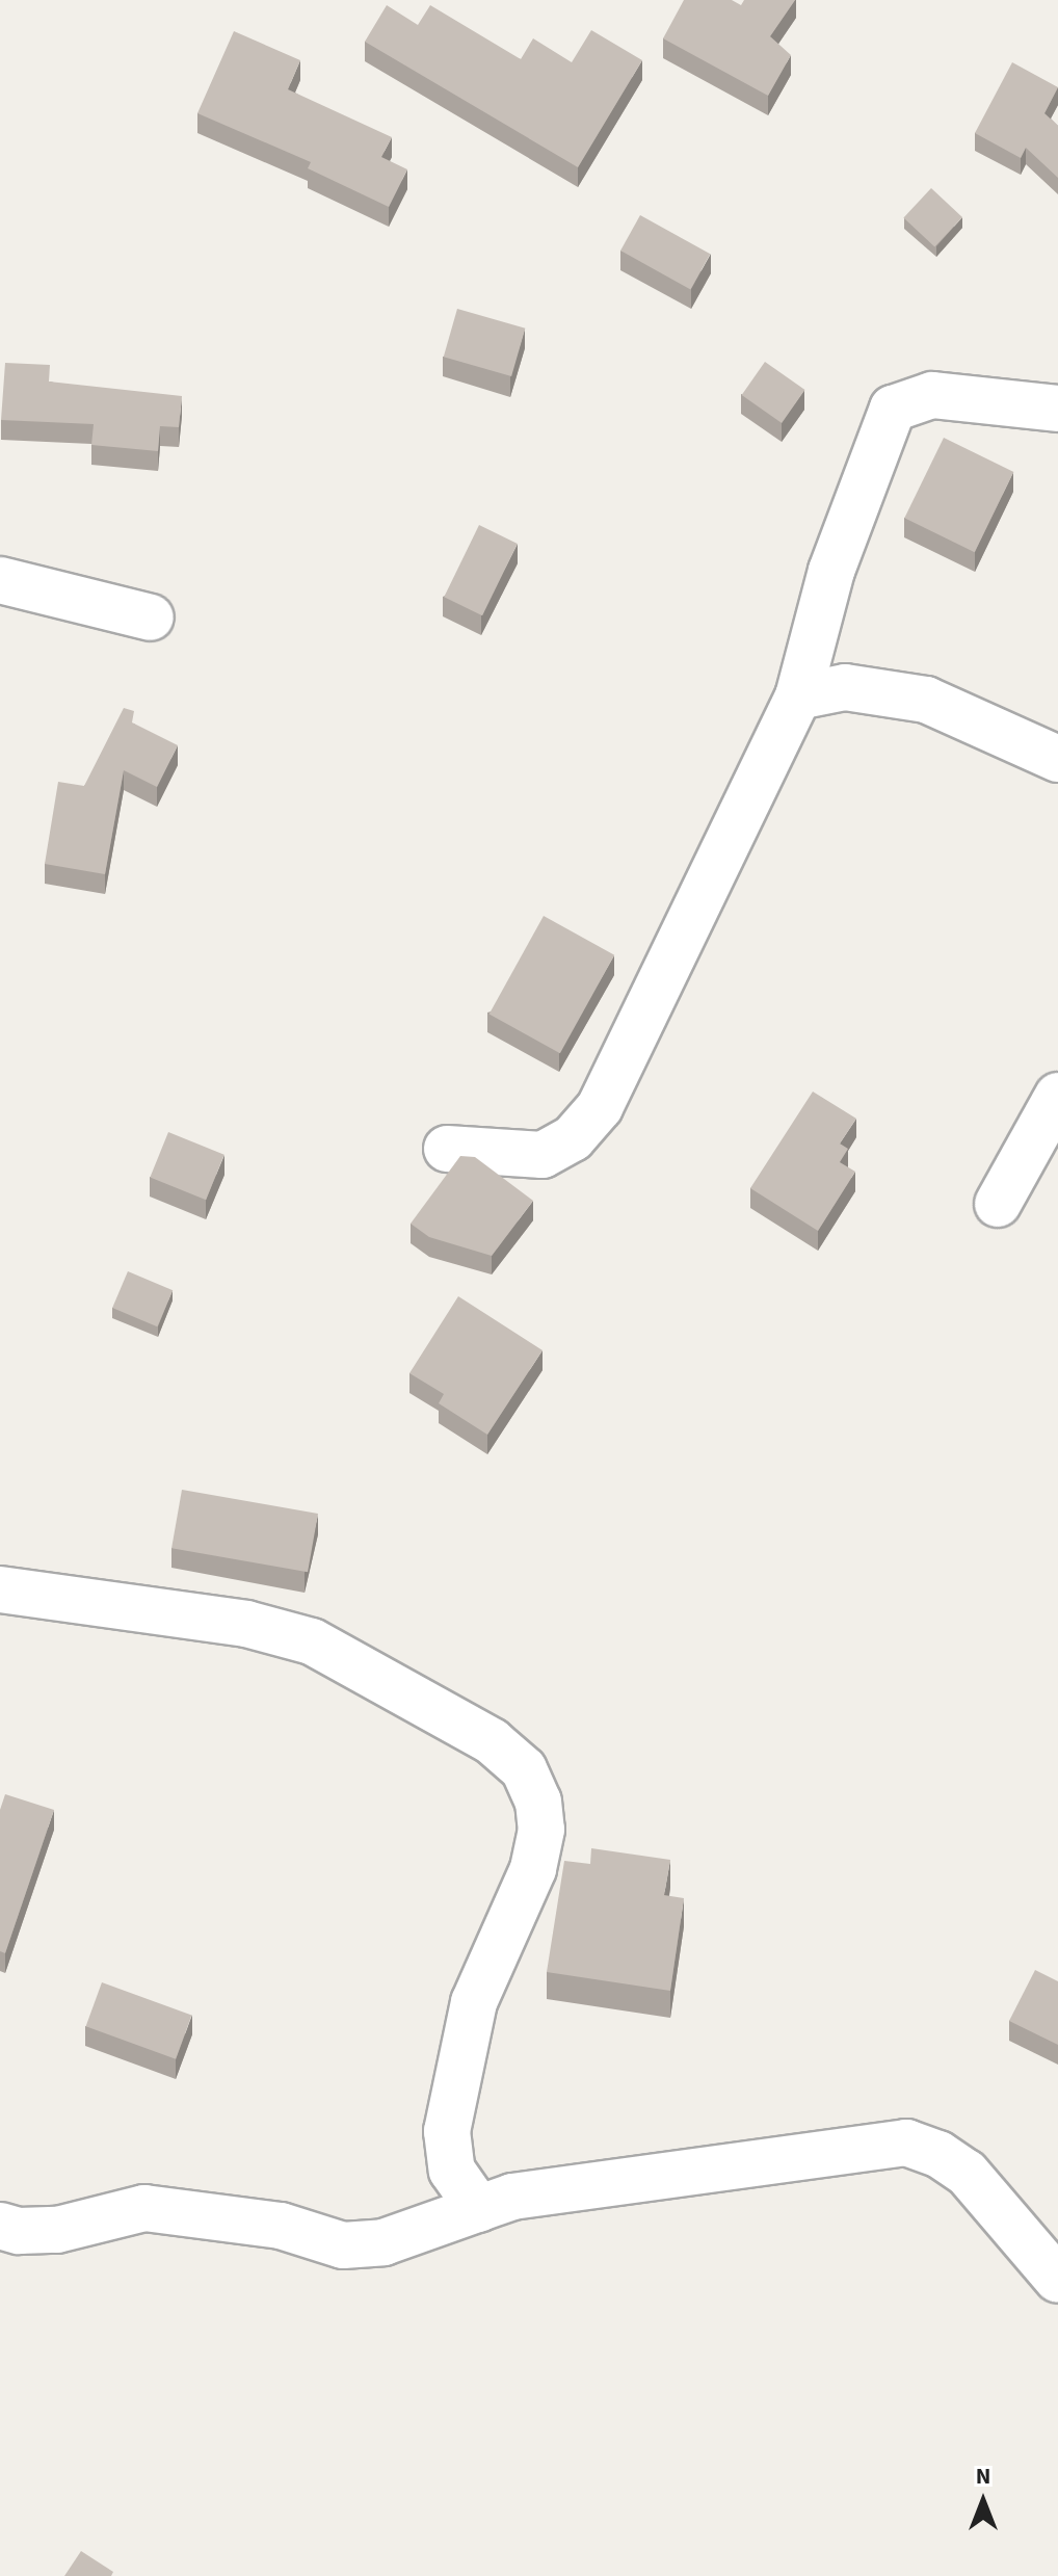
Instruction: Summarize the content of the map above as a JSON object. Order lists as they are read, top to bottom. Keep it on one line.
{"north":"top"}
